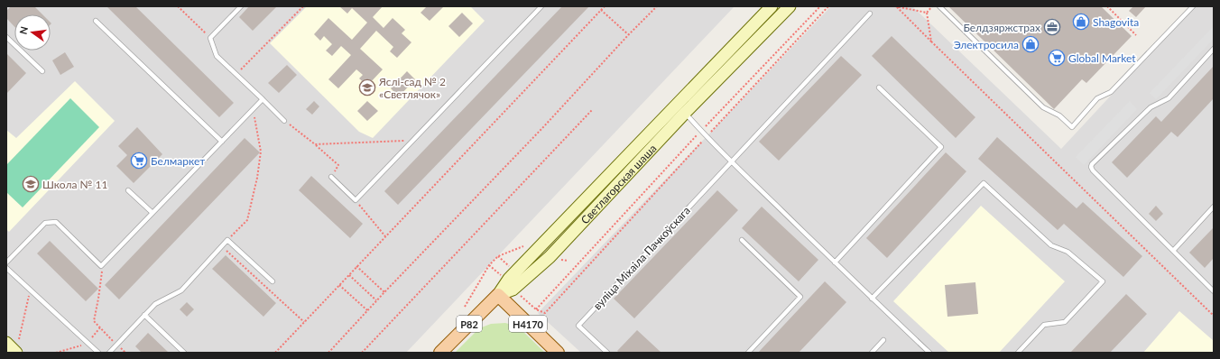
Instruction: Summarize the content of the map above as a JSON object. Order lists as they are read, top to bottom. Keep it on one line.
{"streets":{"main road":["Светлагорская шаша","Р82","Н4170"],"lane":["вуліца Міхаіла Пачкоўскага"]},"crossings":[["Светлагорская шаша","Н4170"]],"places":{"shop":["Shagovita","Электросила"],"office":["Белдзяржстрах"],"supermarket":["Global Market","Белмаркет"],"school or university":["Яслі-сад № 2 «Светлячок»","Школа № 11"]},"north":"left"}
